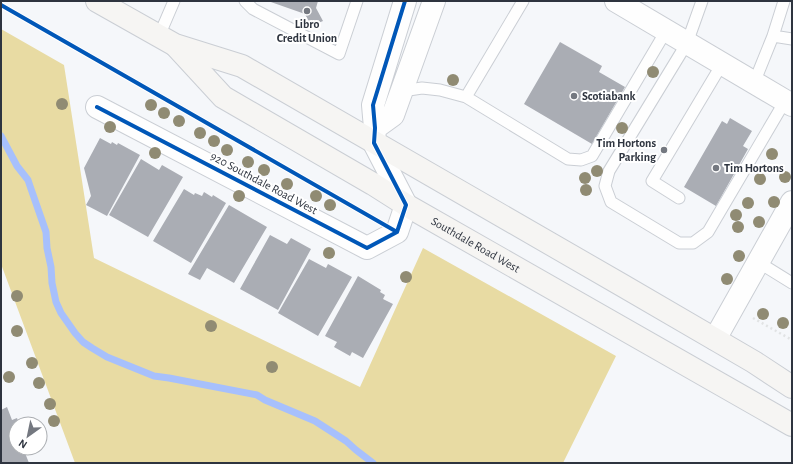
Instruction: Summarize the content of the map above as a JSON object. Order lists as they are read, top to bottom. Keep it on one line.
{"streets":{"main road":["Southdale Road West"],"street":["920 Southdale Road West"]},"crossings":[["920 Southdale Road West","Southdale Road West"]],"places":["Libro Credit Union","Scotiabank","Tim Hortons Parking","Tim Hortons"],"north":"bottom left"}
